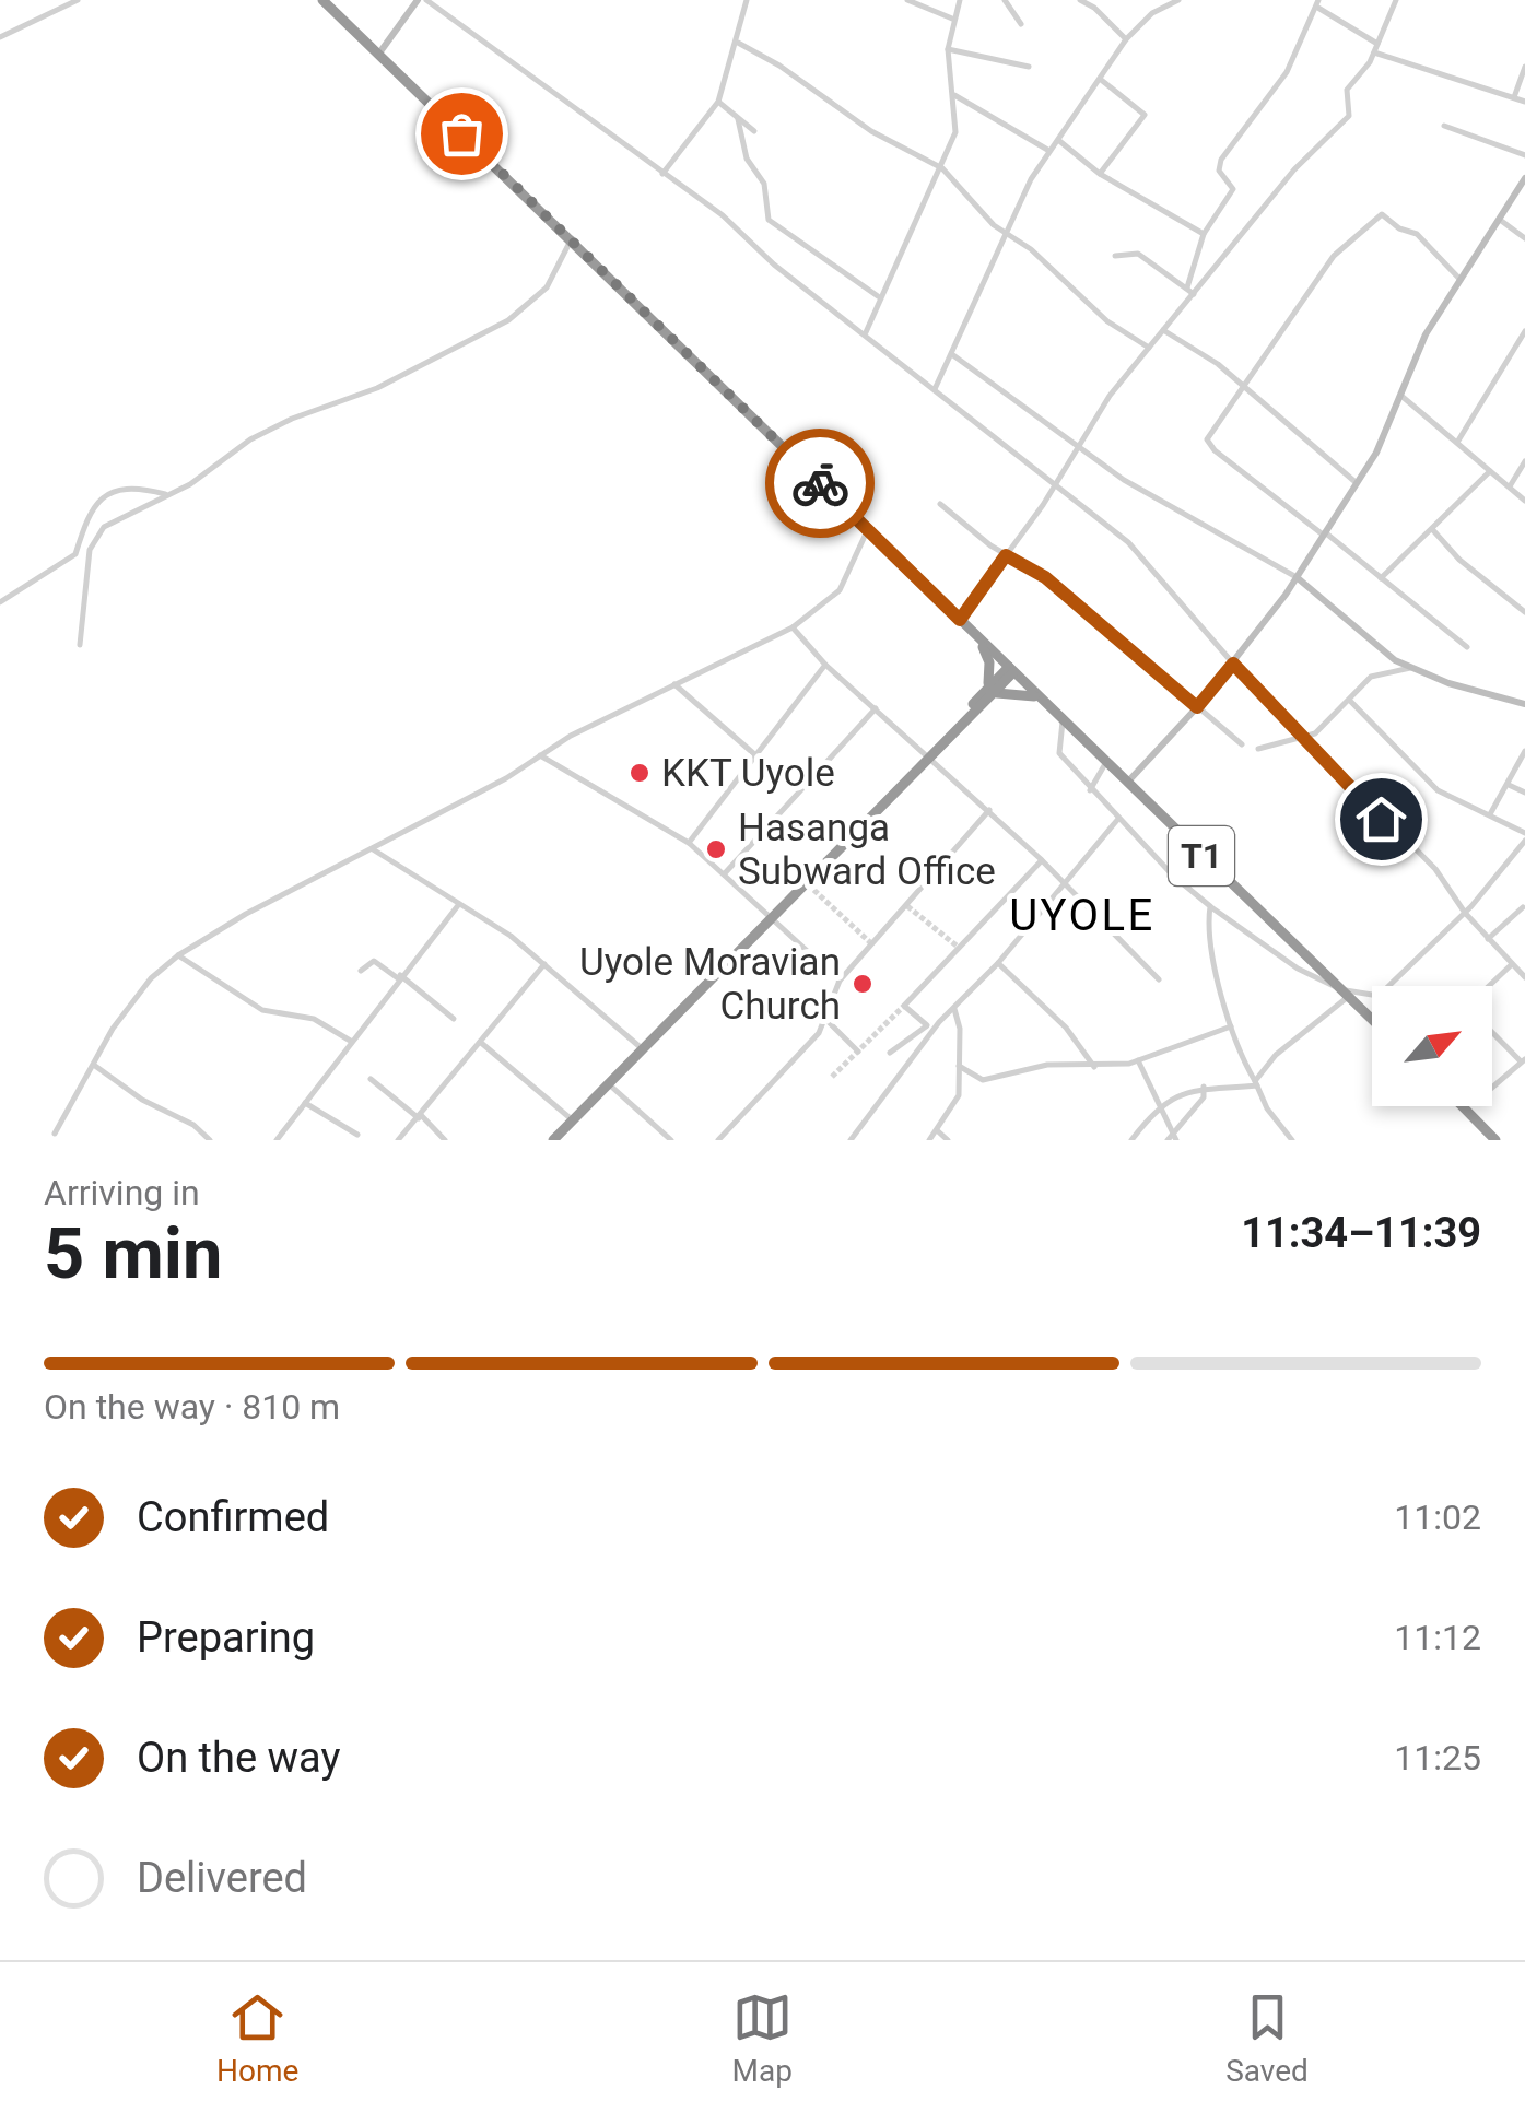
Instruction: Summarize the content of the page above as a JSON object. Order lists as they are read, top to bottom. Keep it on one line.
{"streets":{"highway":["T1"]},"districts":["UYOLE"],"places":["KKT Uyole","Hasanga Subward Office","Uyole Moravian Church"],"north":"top right","page":{"heading":["5 min","Arriving in","11:34–11:39"],"bar":"On the way · 810 m","list":[["Confirmed","11:02"],["Preparing","11:12"],["On the way","11:25"],"Delivered"],"tabs":["Home","Map","Saved"]}}
